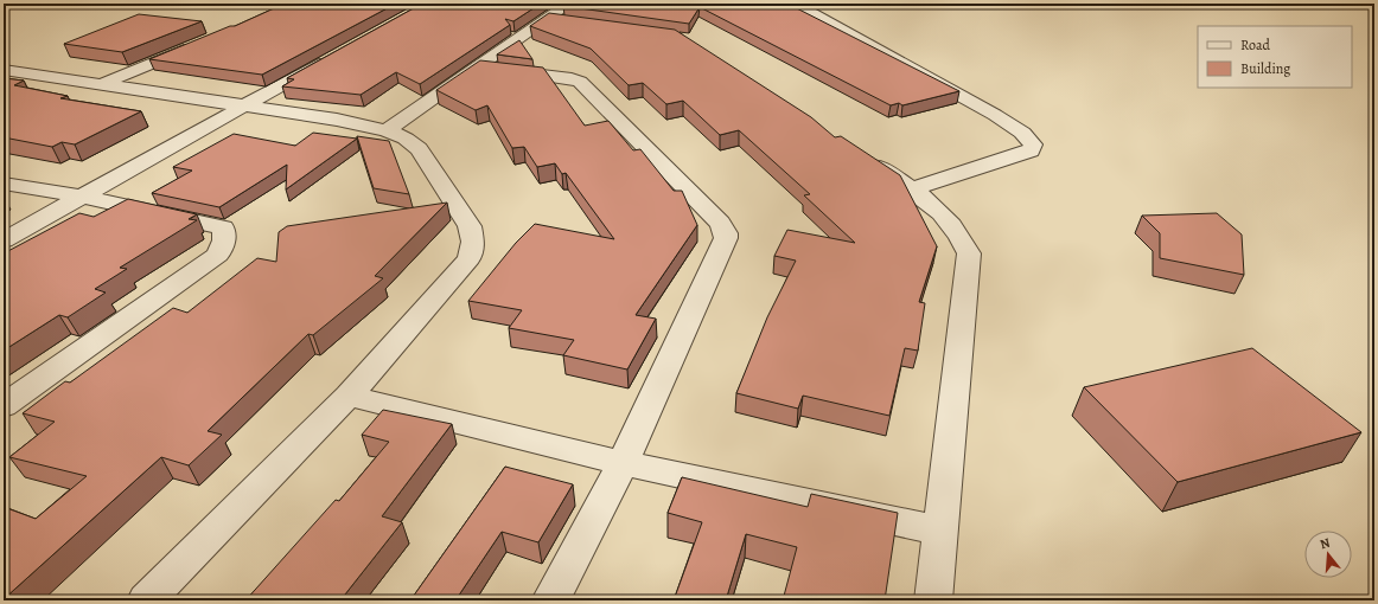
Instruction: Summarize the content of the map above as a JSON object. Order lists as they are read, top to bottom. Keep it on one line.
{"legend":["Road","Building"],"north":"top"}
